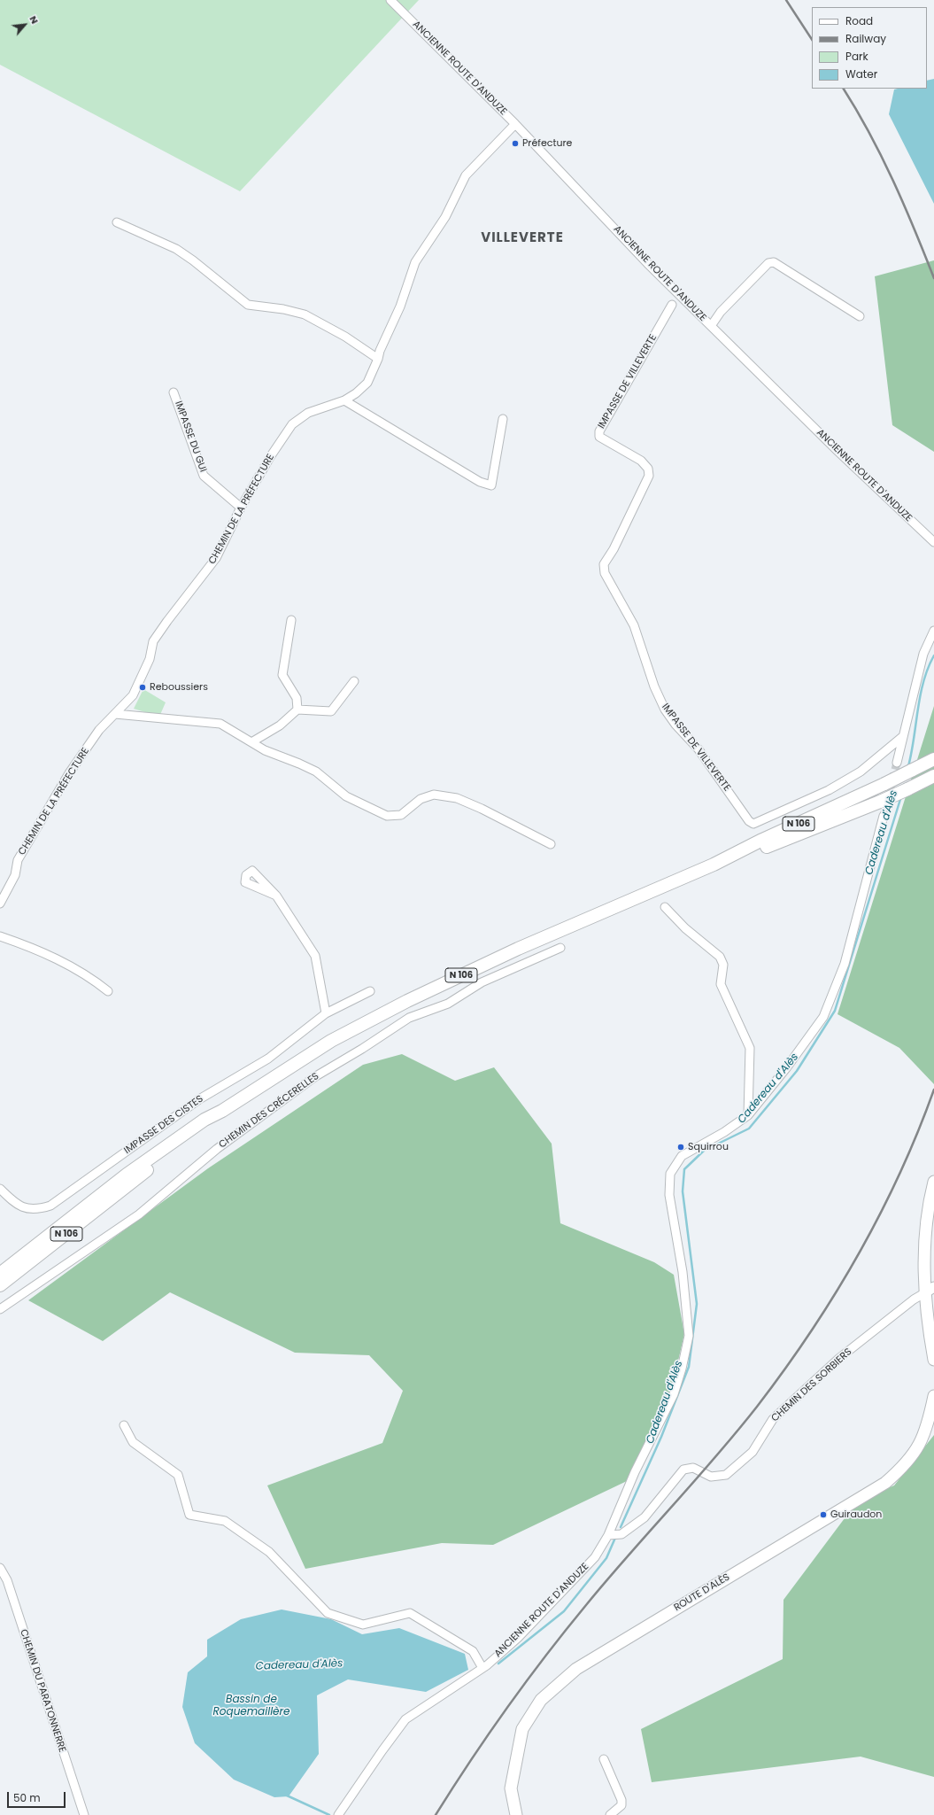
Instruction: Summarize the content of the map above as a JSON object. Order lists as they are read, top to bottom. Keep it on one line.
{"streets":{"main road":["N 106","ROUTE D'ALÈS"],"street":["ANCIENNE ROUTE D'ANDUZE","IMPASSE DE VILLEVERTE","IMPASSE DU GUI","CHEMIN DE LA PRÉFECTURE","CHEMIN DES CRÉCERELLES","IMPASSE DES CISTES","CHEMIN DES SORBIERS","CHEMIN DU PARATONNERRE"]},"crossings":[["ANCIENNE ROUTE D'ANDUZE","CHEMIN DE LA PRÉFECTURE"],["ANCIENNE ROUTE D'ANDUZE","CHEMIN DES SORBIERS"],["IMPASSE DU GUI","CHEMIN DE LA PRÉFECTURE"]],"districts":["VILLEVERTE"],"water":["Cadereau d'Alès","Bassin de Roquemaillère"],"places":["Préfecture","Reboussiers","Squirrou","Guiraudon"],"legend":["Road","Railway","Park","Water"],"scale_bar":"50 m","north":"top right"}
